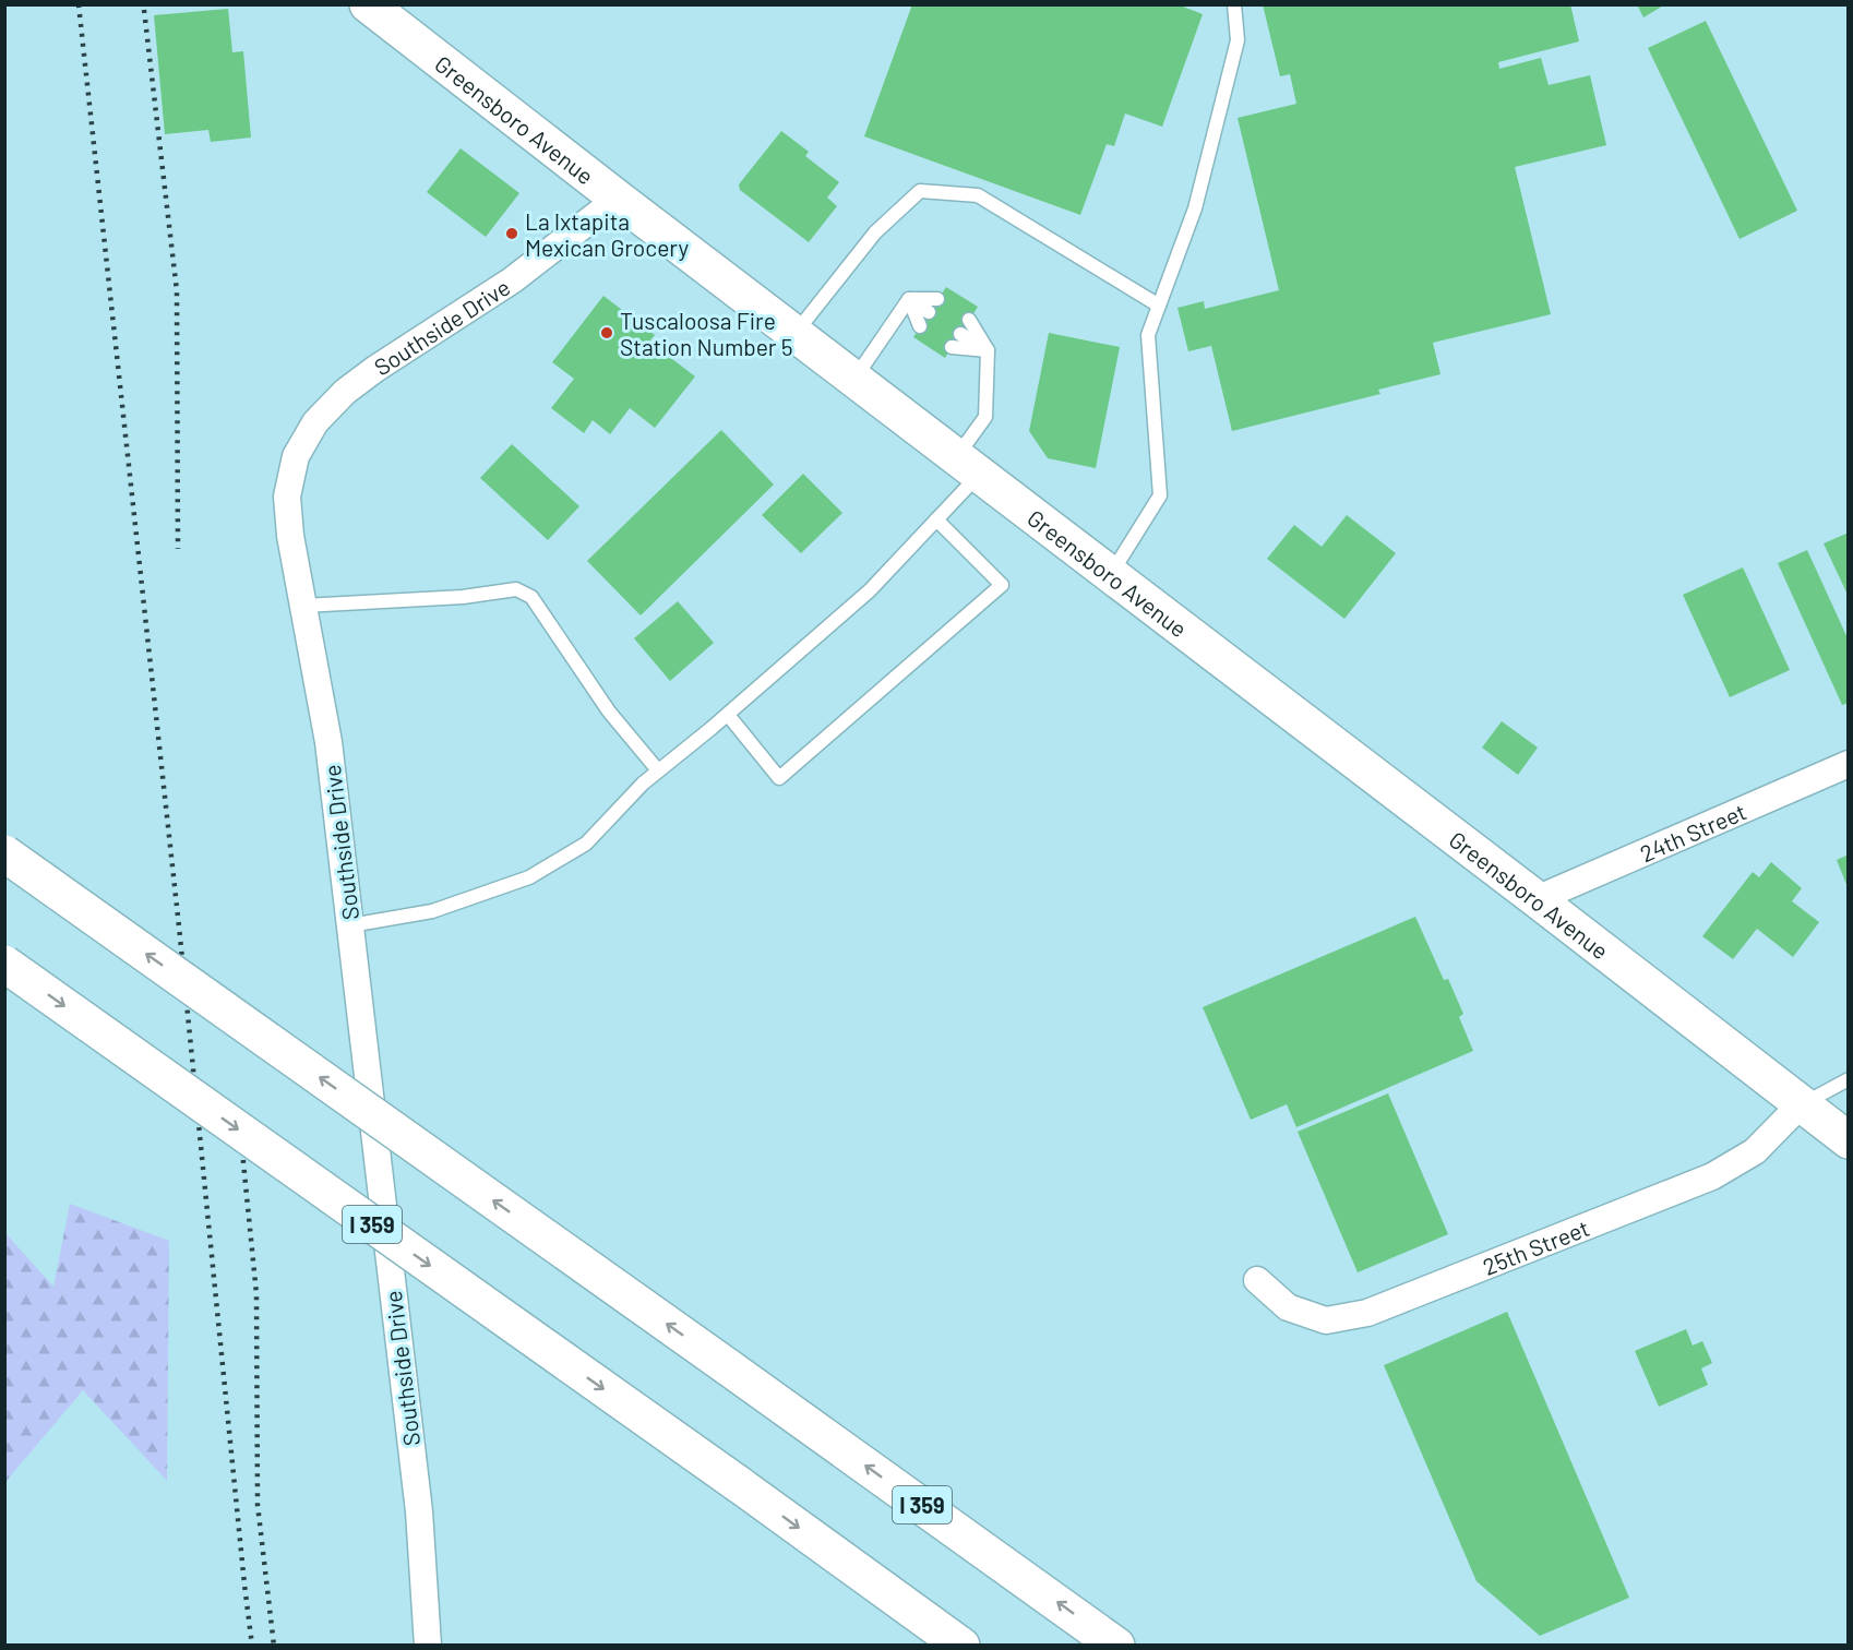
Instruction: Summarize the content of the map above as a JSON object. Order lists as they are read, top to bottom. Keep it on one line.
{"streets":{"main road":["Greensboro Avenue","I 359"],"street":["Southside Drive","24th Street","25th Street"]},"crossings":[["Greensboro Avenue","Southside Drive"],["Greensboro Avenue","24th Street"],["Greensboro Avenue","25th Street"]],"places":["La Ixtapita Mexican Grocery","Tuscaloosa Fire Station Number 5"]}
